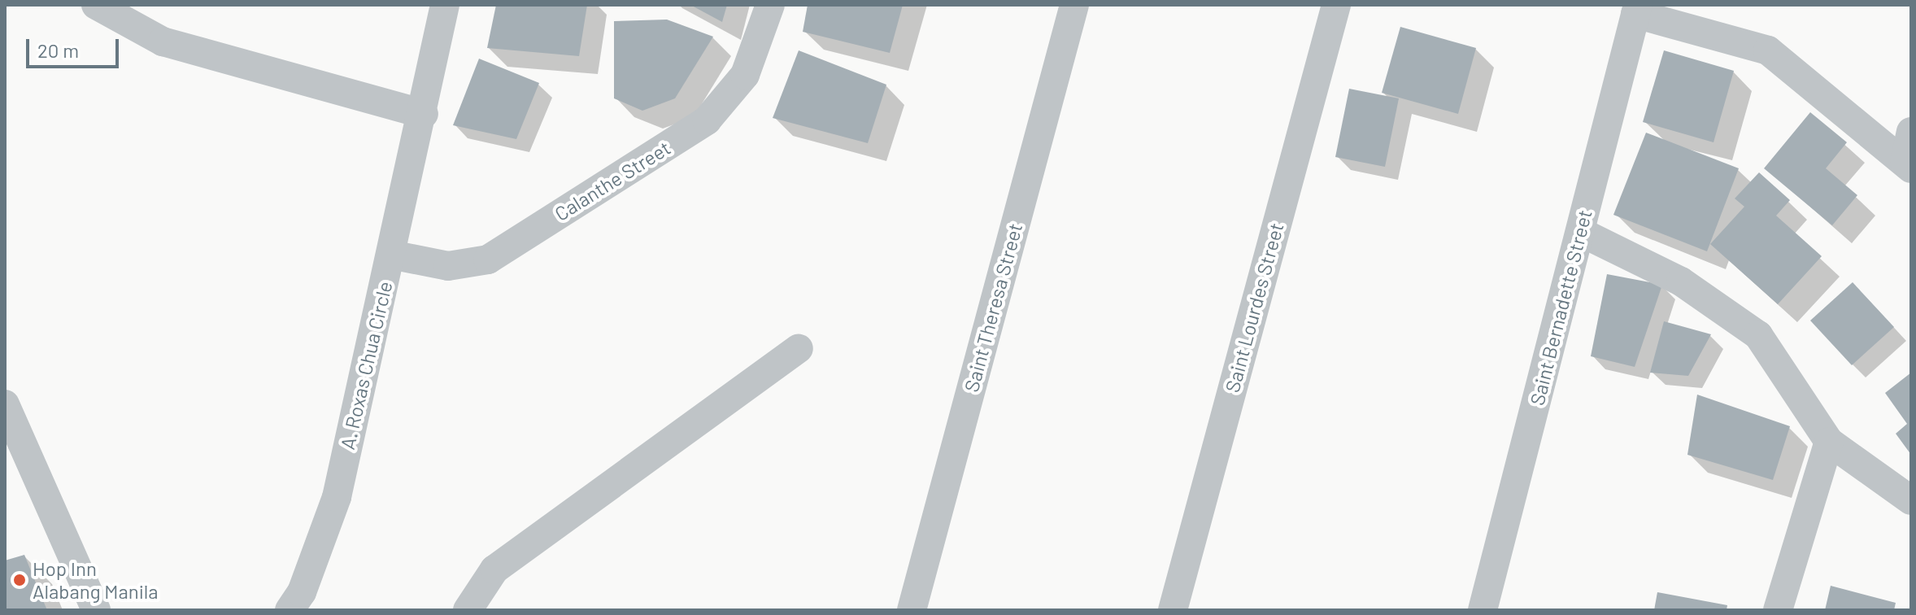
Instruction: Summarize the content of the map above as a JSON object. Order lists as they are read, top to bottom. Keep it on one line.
{"streets":{"street":["Calanthe Street","Saint Theresa Street","Saint Lourdes Street","Saint Bernadette Street","A. Roxas Chua Circle"]},"crossings":[["Calanthe Street","A. Roxas Chua Circle"]],"places":["Hop Inn Alabang Manila"],"scale_bar":"20 m"}
